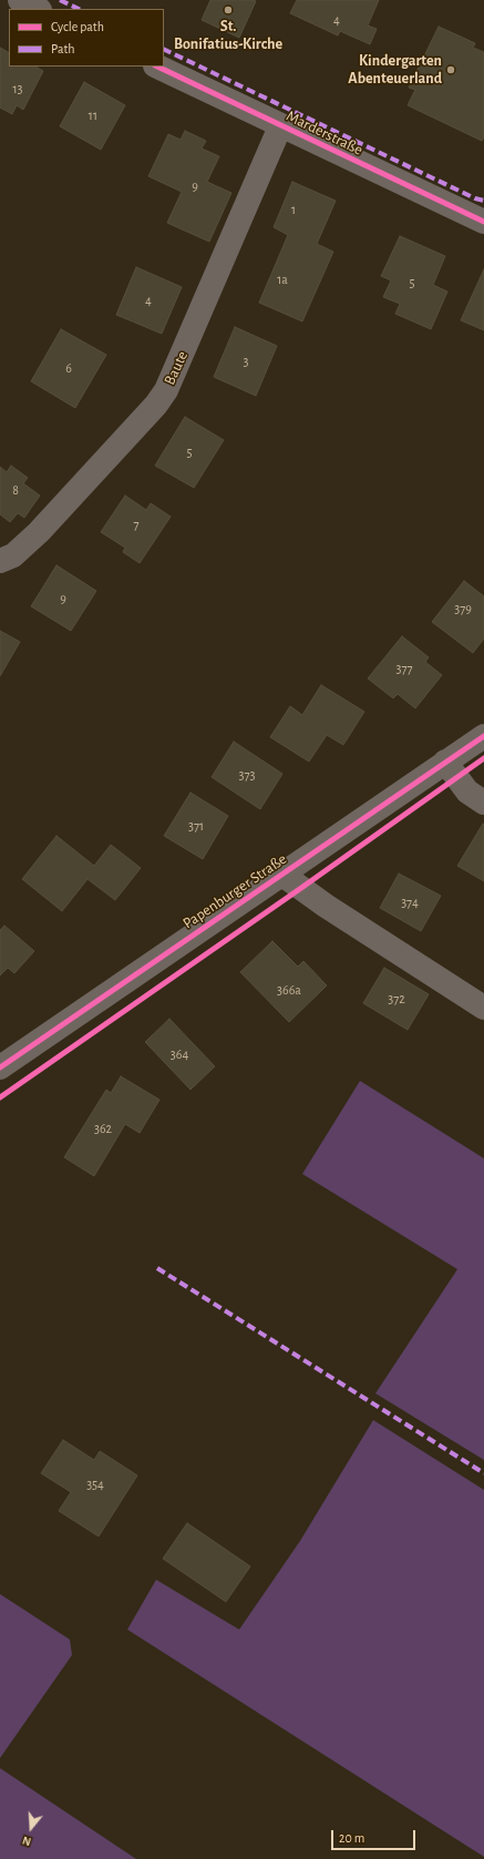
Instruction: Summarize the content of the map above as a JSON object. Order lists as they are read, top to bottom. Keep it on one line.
{"streets":{"street":["Marderstraße","Baute","Papenburger Straße"]},"crossings":[["Marderstraße","Baute"]],"places":["St. Bonifatius-Kirche","Kindergarten Abenteuerland"],"house_numbers":["4","13","11","9","1","1a","5","4","3","6","5","8","7","9","379","377","373","371","374","366a","372","364","362","354"],"legend":["Cycle path","Path"],"scale_bar":"20 m","north":"bottom"}
